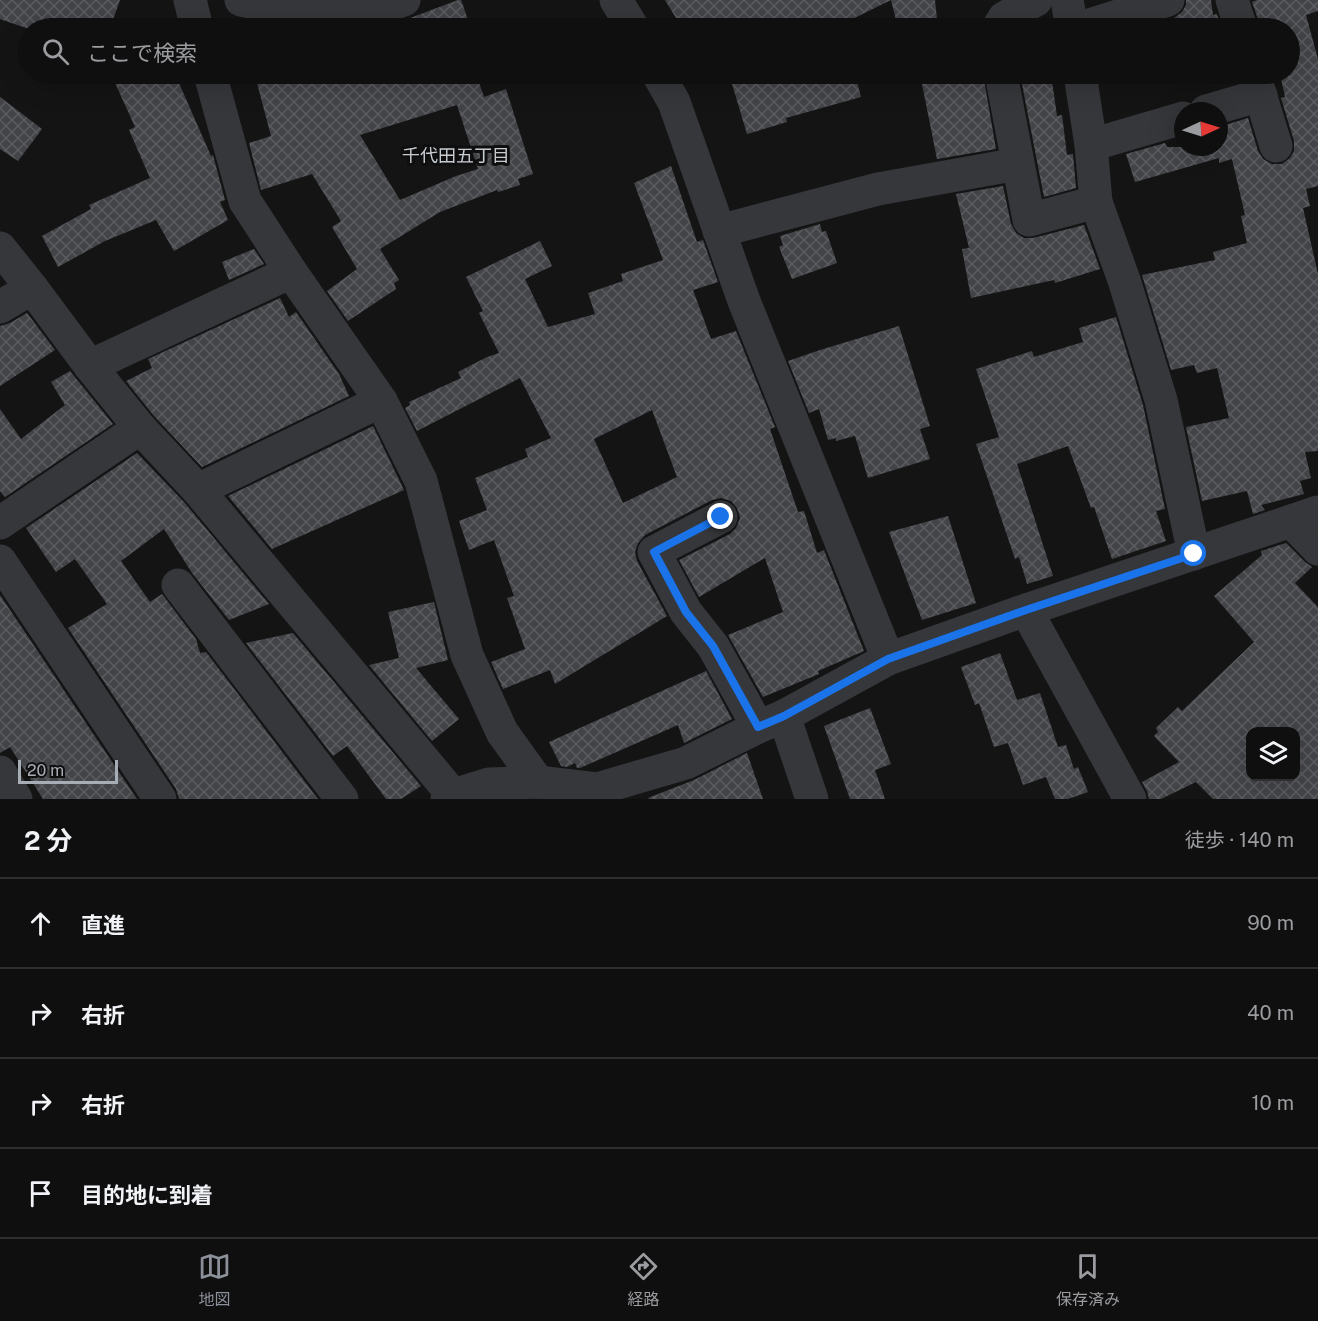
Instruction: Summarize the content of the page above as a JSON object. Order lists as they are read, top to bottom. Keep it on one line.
{"districts":["千代田五丁目"],"scale_bar":"20 m","north":"right","page":{"search":"ここで検索","scale":"20 m","heading":["2 分","徒歩 · 140 m"],"list":[["直進","90 m"],["右折","40 m"],["右折","10 m"],"目的地に到着"],"nav":["地図","経路","保存済み"]}}
